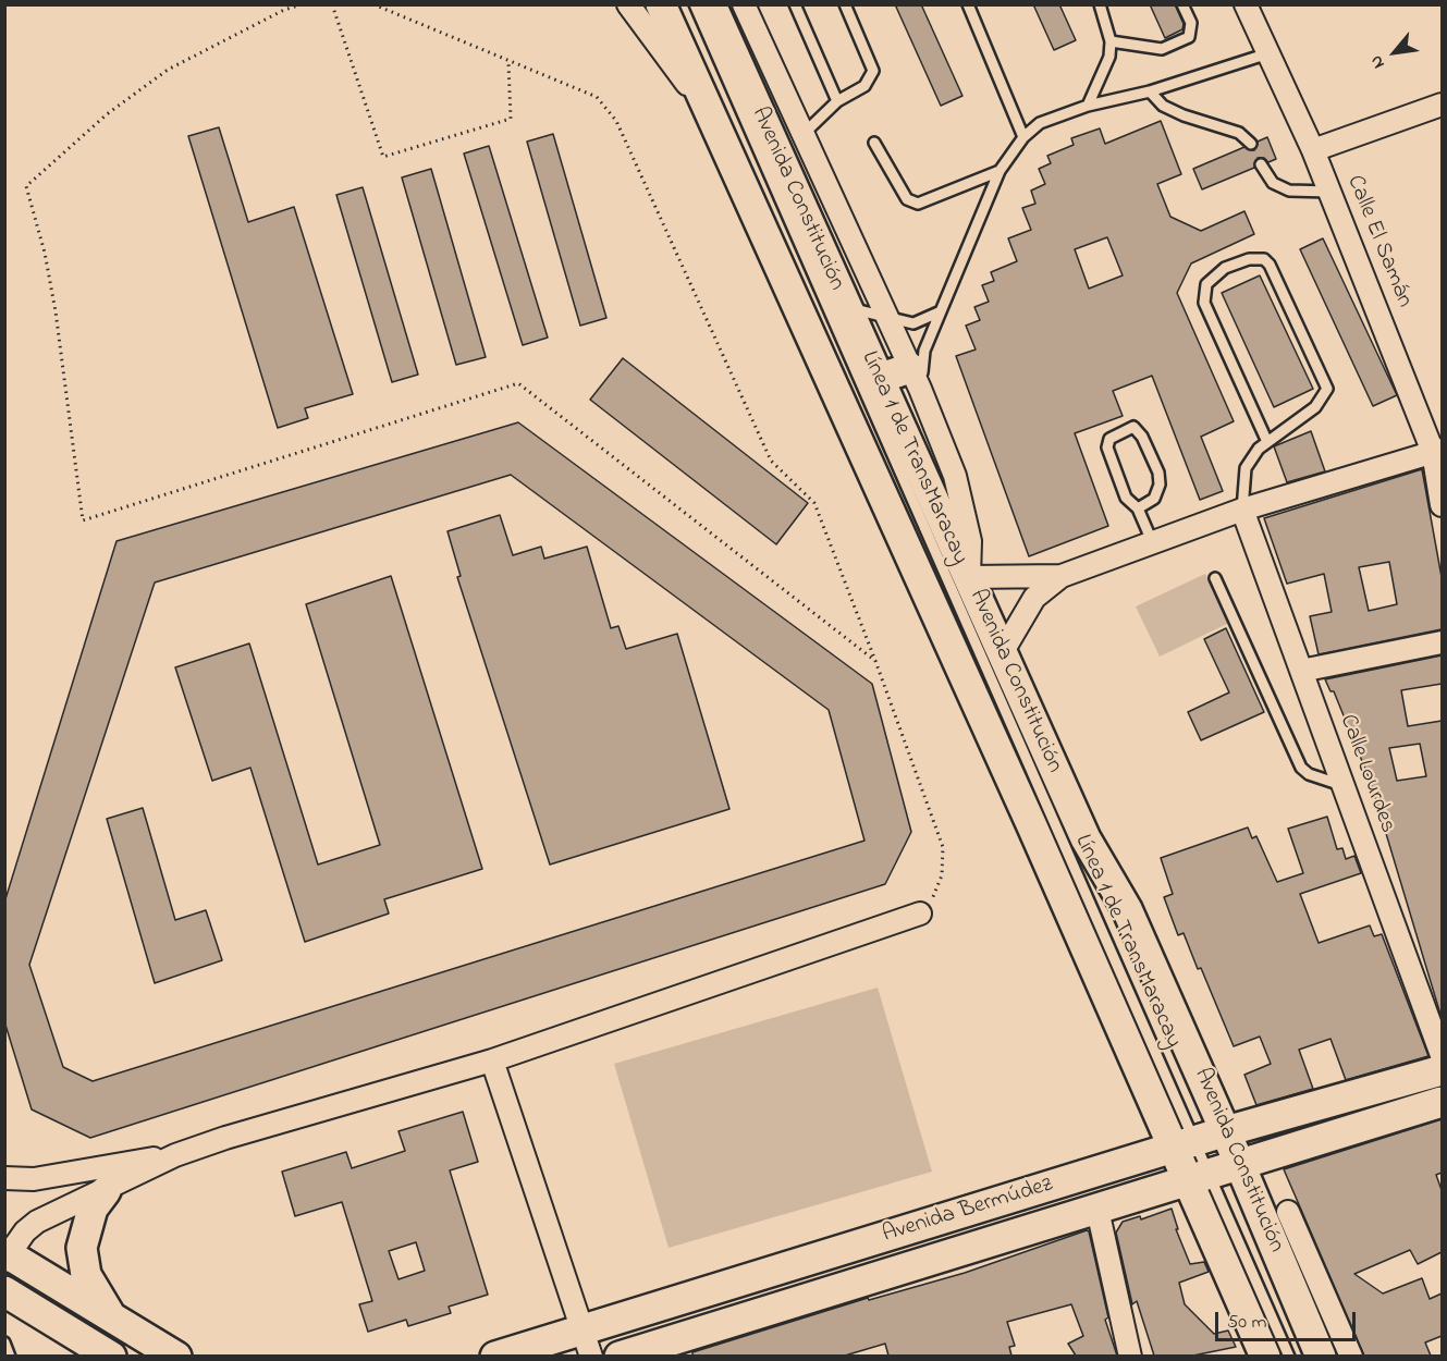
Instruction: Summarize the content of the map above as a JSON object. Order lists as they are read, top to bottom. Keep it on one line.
{"streets":{"street":["Avenida Constitución","Calle El Samán","Calle Lourdes","Avenida Bermúdez"],"lane":["Línea 1 de TransMaracay"]},"crossings":[["Avenida Constitución","Línea 1 de TransMaracay"],["Avenida Constitución","Avenida Bermúdez"],["Línea 1 de TransMaracay","Avenida Bermúdez"]],"scale_bar":"50 m","north":"bottom left"}
